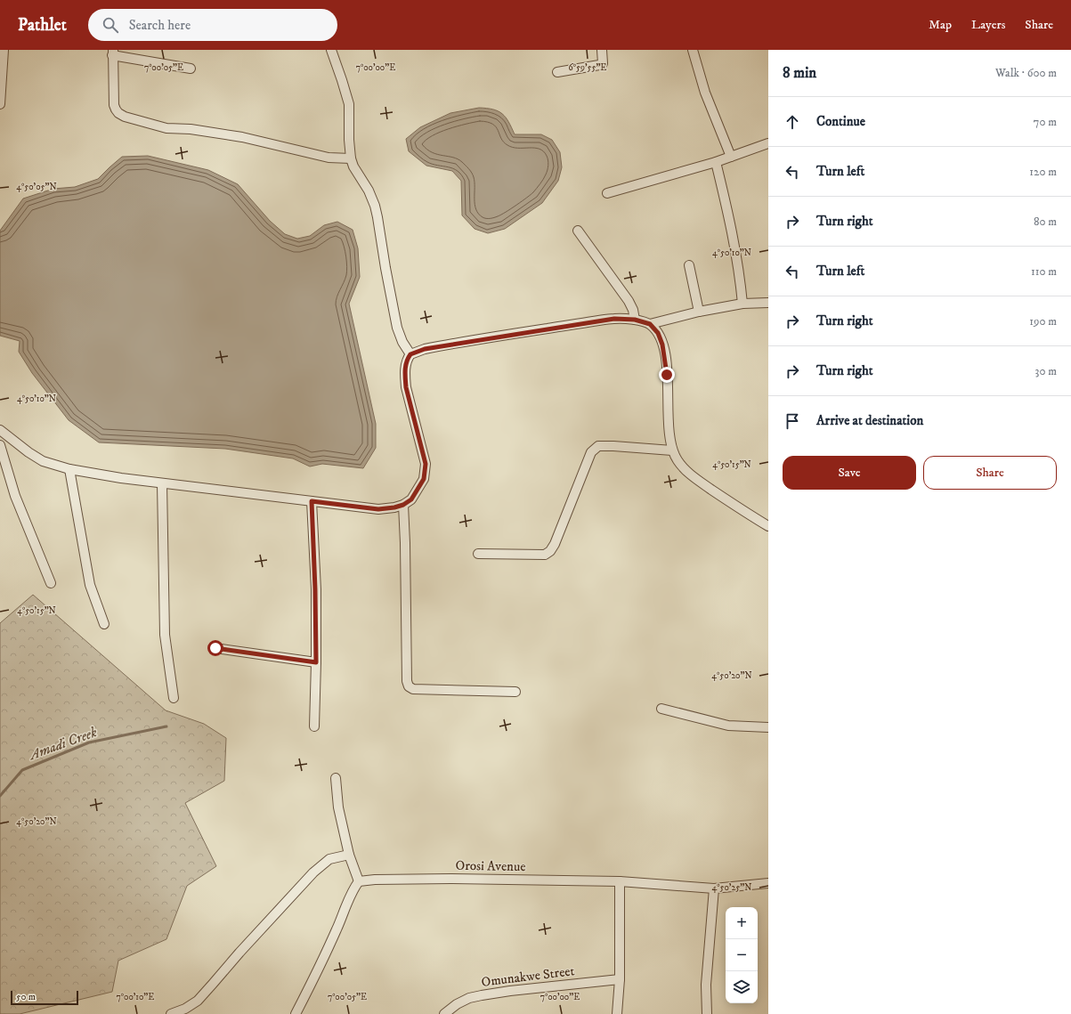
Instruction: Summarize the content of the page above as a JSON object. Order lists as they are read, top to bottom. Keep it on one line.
{"streets":{"street":["Orosi Avenue","Omunakwe Street"]},"water":["Amadi Creek"],"scale_bar":"50 m","page":{"header":"Pathlet","search":"Search here","nav":["Map","Layers","Share"],"heading":["8 min","Walk · 600 m"],"list":[["Continue","70 m"],["Turn left","120 m"],["Turn right","80 m"],["Turn left","110 m"],["Turn right","190 m"],["Turn right","30 m"],"Arrive at destination"],"buttons":["Save","Share"],"map_buttons":["+","−"],"scale":"50 m"},"coordinates":["7°00'05\"E","7°00'00\"E","6°59'55\"E","4°50'05\"N","4°50'10\"N","4°50'15\"N","4°50'20\"N","4°50'25\"N","7°00'10\"E"]}
